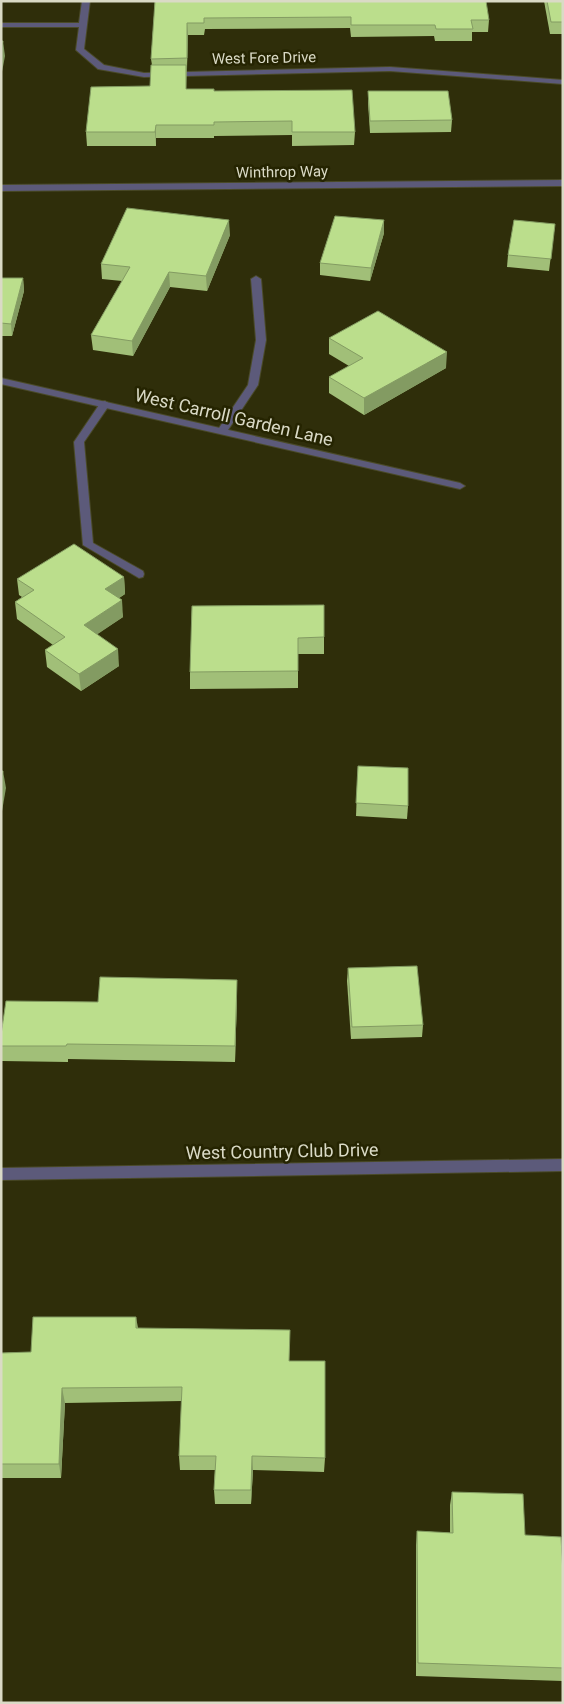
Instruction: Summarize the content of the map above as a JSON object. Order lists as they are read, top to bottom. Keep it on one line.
{"streets":{"street":["West Fore Drive","Winthrop Way","West Carroll Garden Lane","West Country Club Drive"]}}
